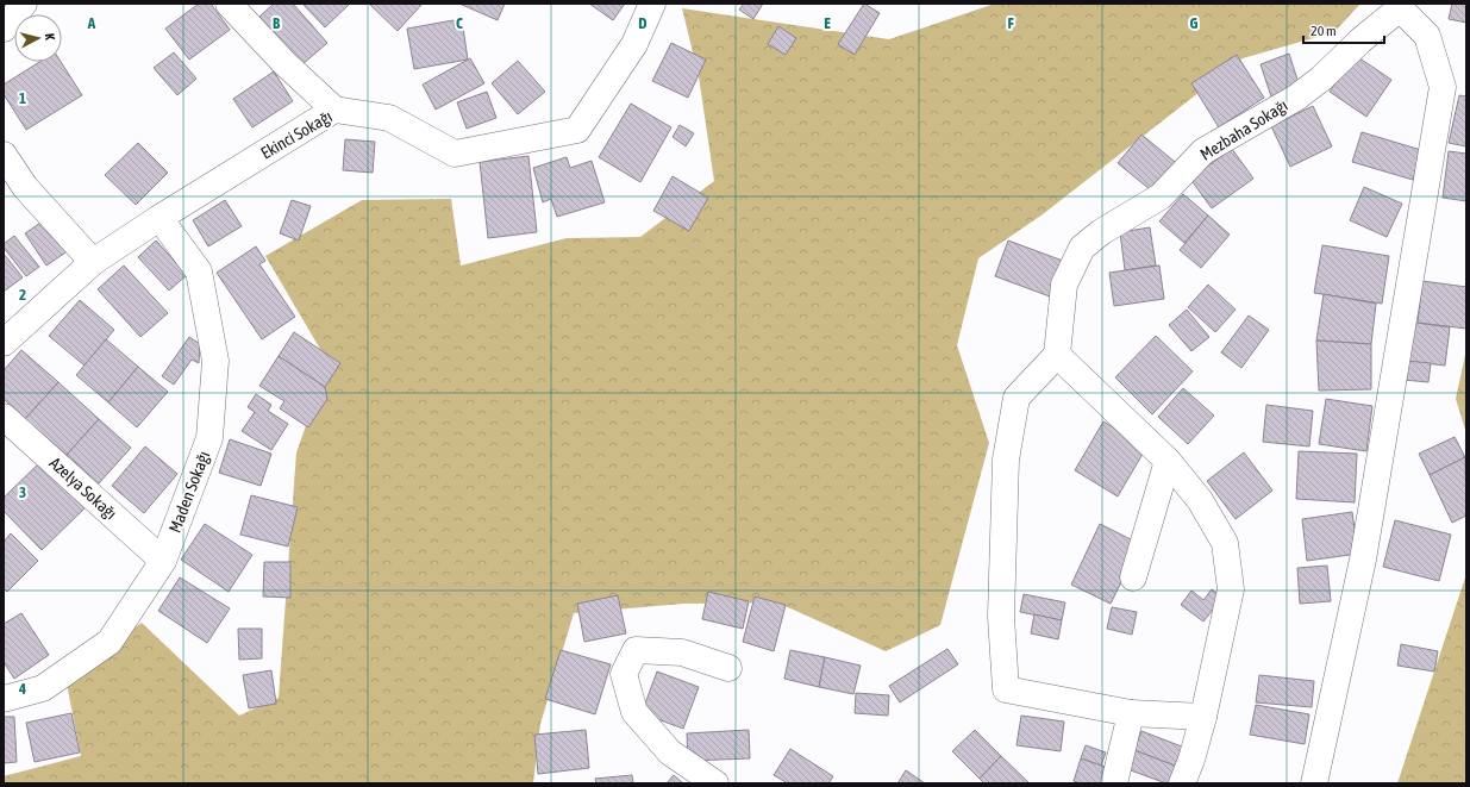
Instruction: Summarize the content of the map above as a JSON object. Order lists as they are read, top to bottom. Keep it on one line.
{"streets":{"street":["Mezbaha Sokağı","Ekinci Sokağı","Azelya Sokağı","Maden Sokağı"]},"crossings":[["Ekinci Sokağı","Maden Sokağı"],["Azelya Sokağı","Maden Sokağı"]],"scale_bar":"20 m","north":"right","grid":{"columns":["A","B","C","D","E","F","G"],"rows":["1","2","3","4"]}}
